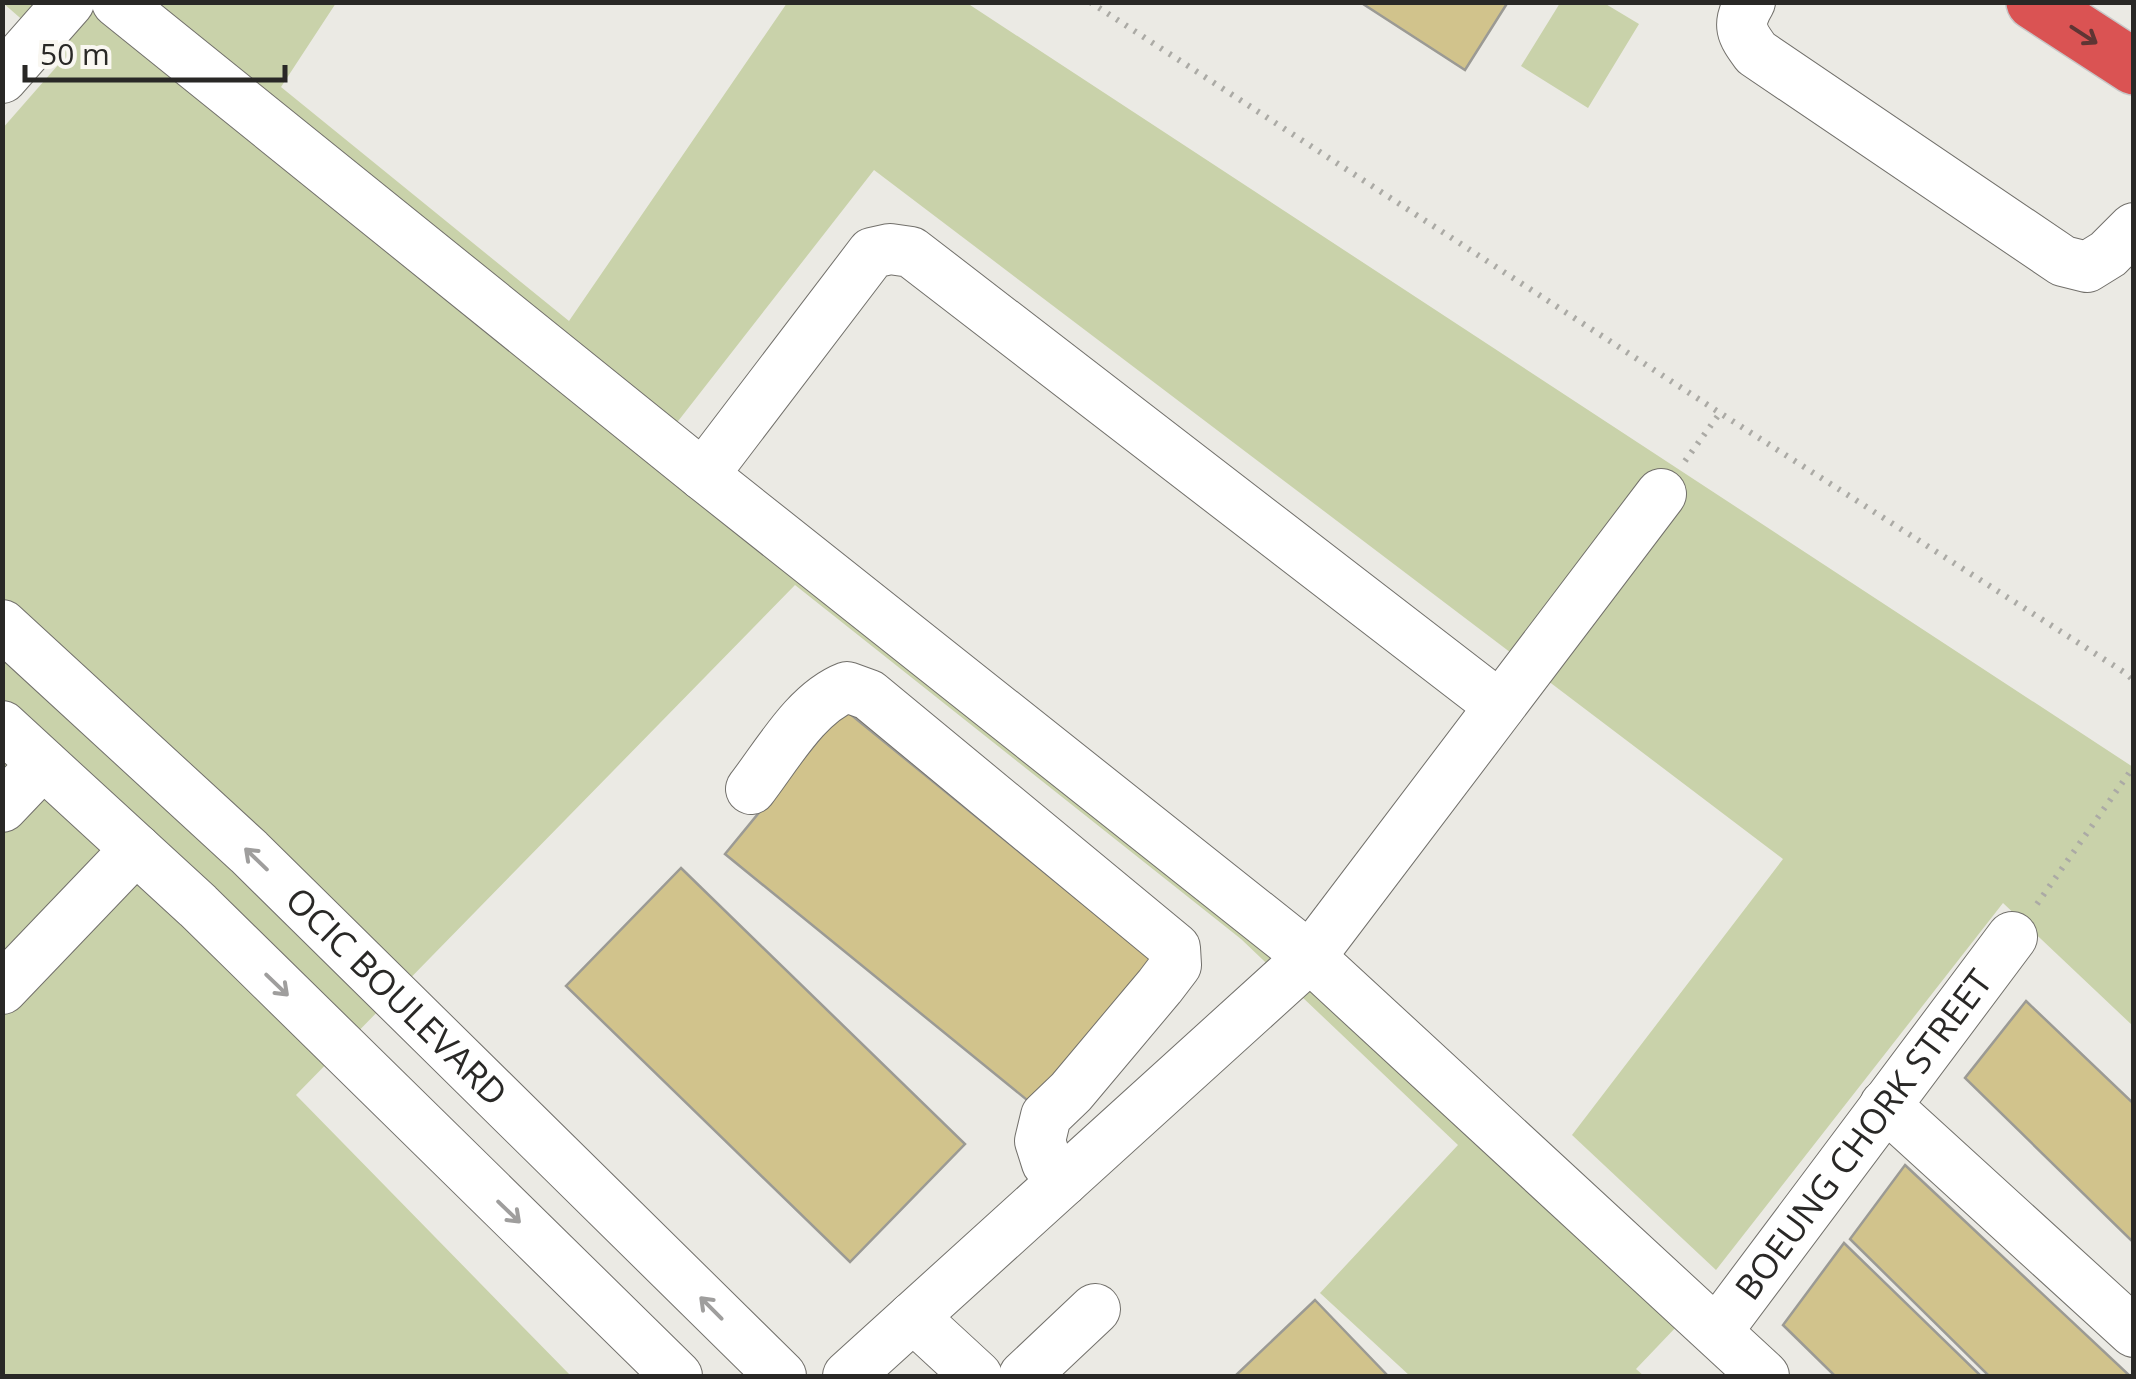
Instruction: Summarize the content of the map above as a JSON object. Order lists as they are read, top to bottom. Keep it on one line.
{"streets":{"street":["OCIC BOULEVARD","BOEUNG CHORK STREET"]},"scale_bar":"50 m"}
